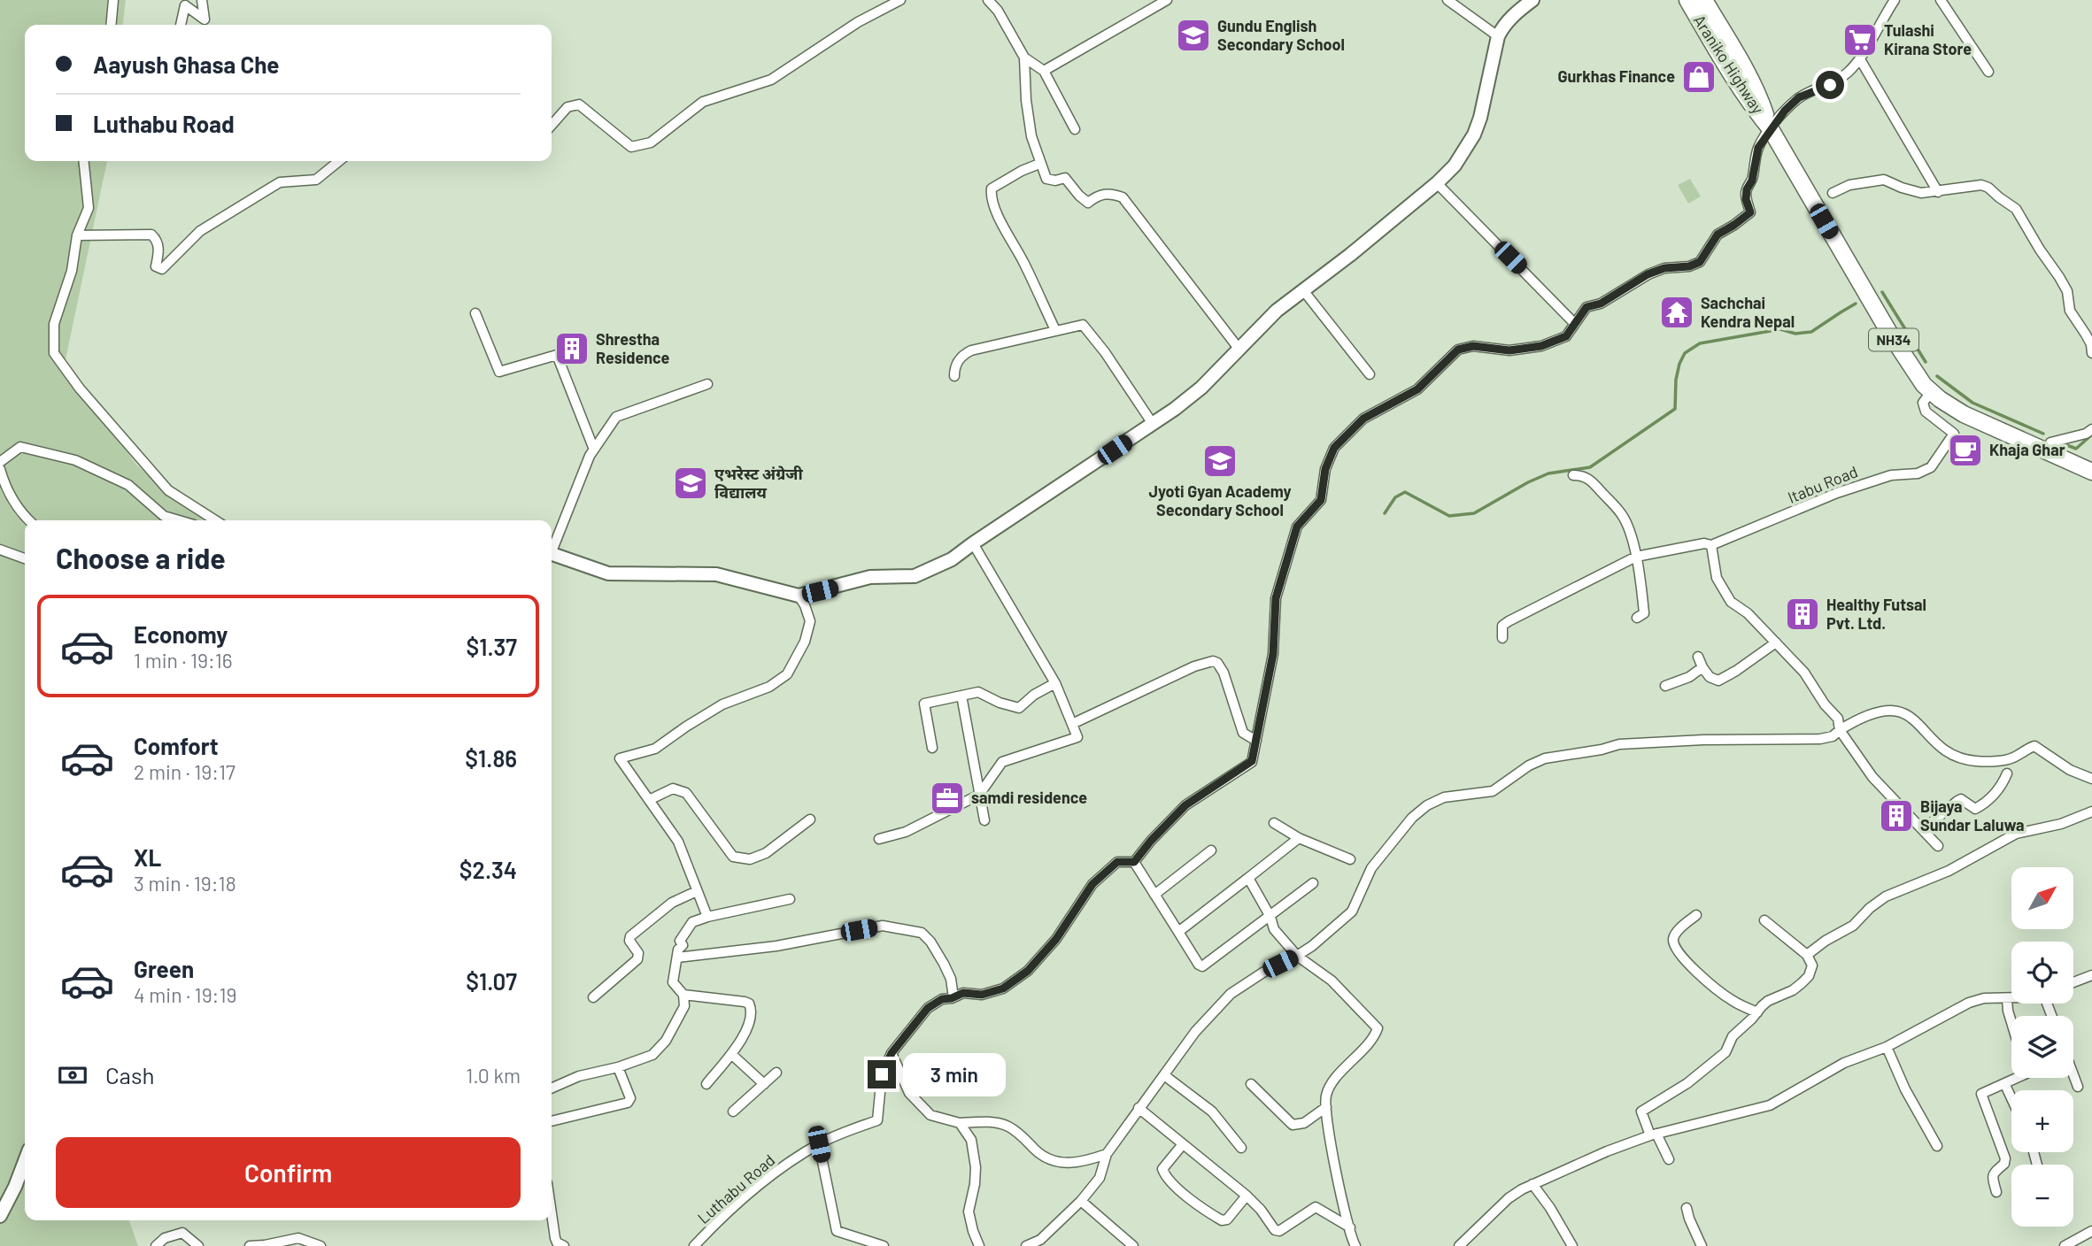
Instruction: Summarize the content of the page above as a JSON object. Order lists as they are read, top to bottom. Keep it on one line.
{"streets":{"highway":["Araniko Highway","NH34"],"street":["Itabu Road","Luthabu Road"]},"crossings":[["Araniko Highway","Itabu Road"]],"places":{"school or university":["Gundu English Secondary School","Jyoti Gyan Academy Secondary School","एभरेस्ट अंग्रेजी विद्यालय"],"supermarket":["Tulashi Kirana Store"],"shop":["Gurkhas Finance"],"temple":["Sachchai Kendra Nepal"],"building":["Shrestha Residence","Healthy Futsal Pvt. Ltd.","Bijaya Sundar Laluwa"],"cafe":["Khaja Ghar"],"office":["samdi residence"]},"north":"top right","page":{"banner":["Aayush Ghasa Che","Luthabu Road"],"heading":"Choose a ride","list":[{"name":"Economy","note":"1 min · 19:16","value":"$1.37"},{"name":"Comfort","note":"2 min · 19:17","value":"$1.86"},{"name":"XL","note":"3 min · 19:18","value":"$2.34"},{"name":"Green","note":"4 min · 19:19","value":"$1.07"}],"map_buttons":["+","−"],"pay":["Cash","1.0 km"],"bubble":"3 min","buttons":"Confirm"}}
